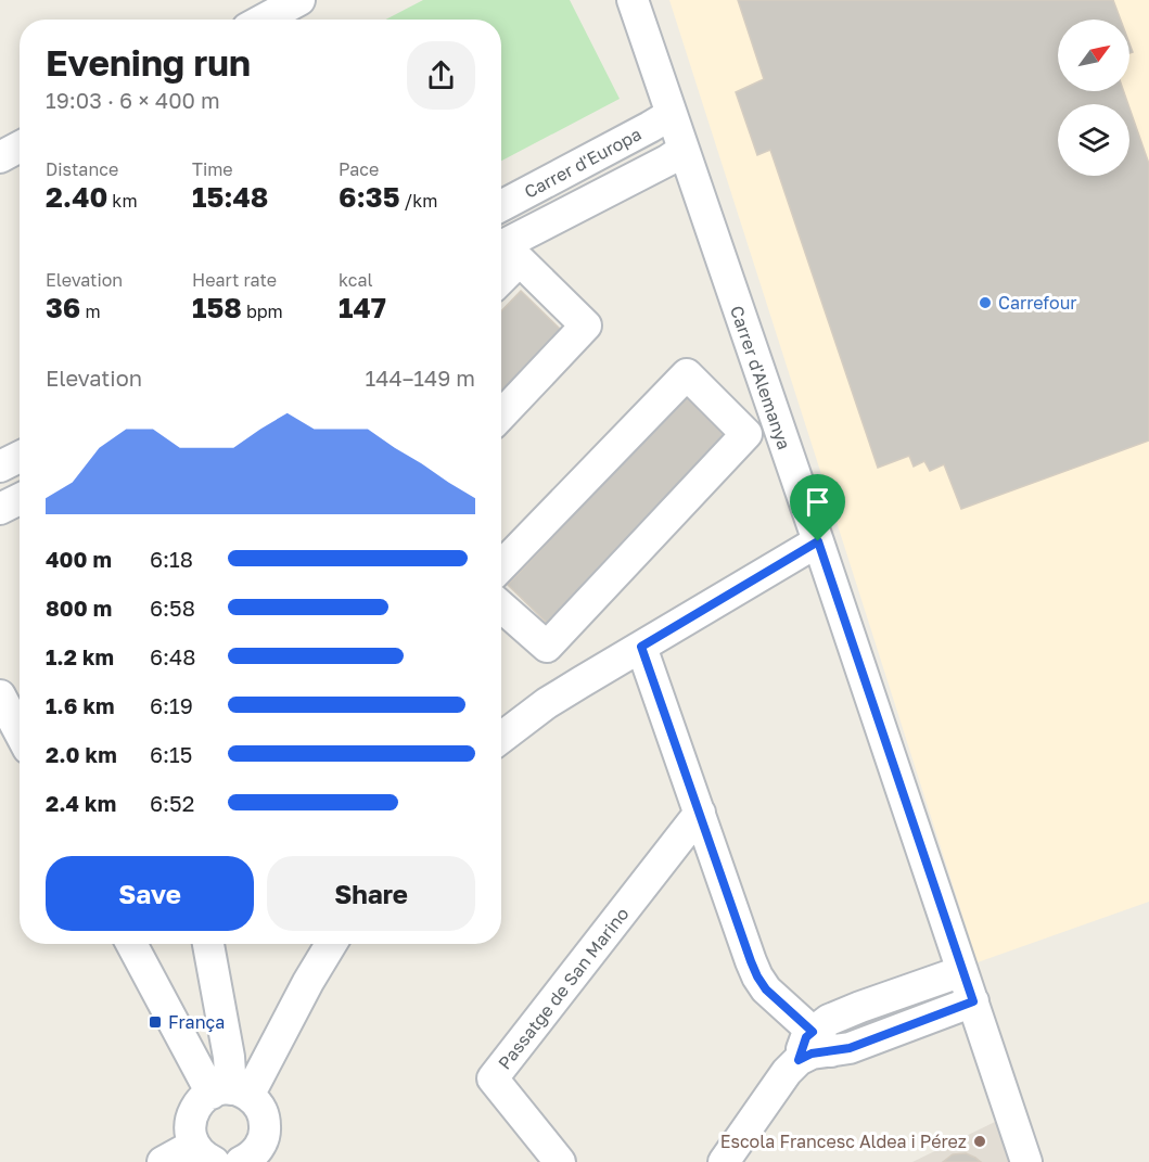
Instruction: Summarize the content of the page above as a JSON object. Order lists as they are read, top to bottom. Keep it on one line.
{"streets":{"street":["Carrer d'Europa","Carrer d'Alemanya","Passatge de San Marino"]},"crossings":[["Carrer d'Europa","Carrer d'Alemanya"]],"places":{"other":["Carrefour","Escola Francesc Aldea i Pérez"],"transit":["França"]},"north":"top right","page":{"heading":["Evening run","19:03 · 6 × 400 m"],"stats":[["Distance","2.40 km"],["Time","15:48"],["Pace","6:35 /km"],["Elevation","36 m"],["Heart rate","158 bpm"],["kcal","147"]],"chart":["Elevation","144–149 m"],"list":[{"name":"400 m","note":"6:18"},{"name":"800 m","note":"6:58"},{"name":"1.2 km","note":"6:48"},{"name":"1.6 km","note":"6:19"},{"name":"2.0 km","note":"6:15"},{"name":"2.4 km","note":"6:52"}],"buttons":["Save","Share"]}}
